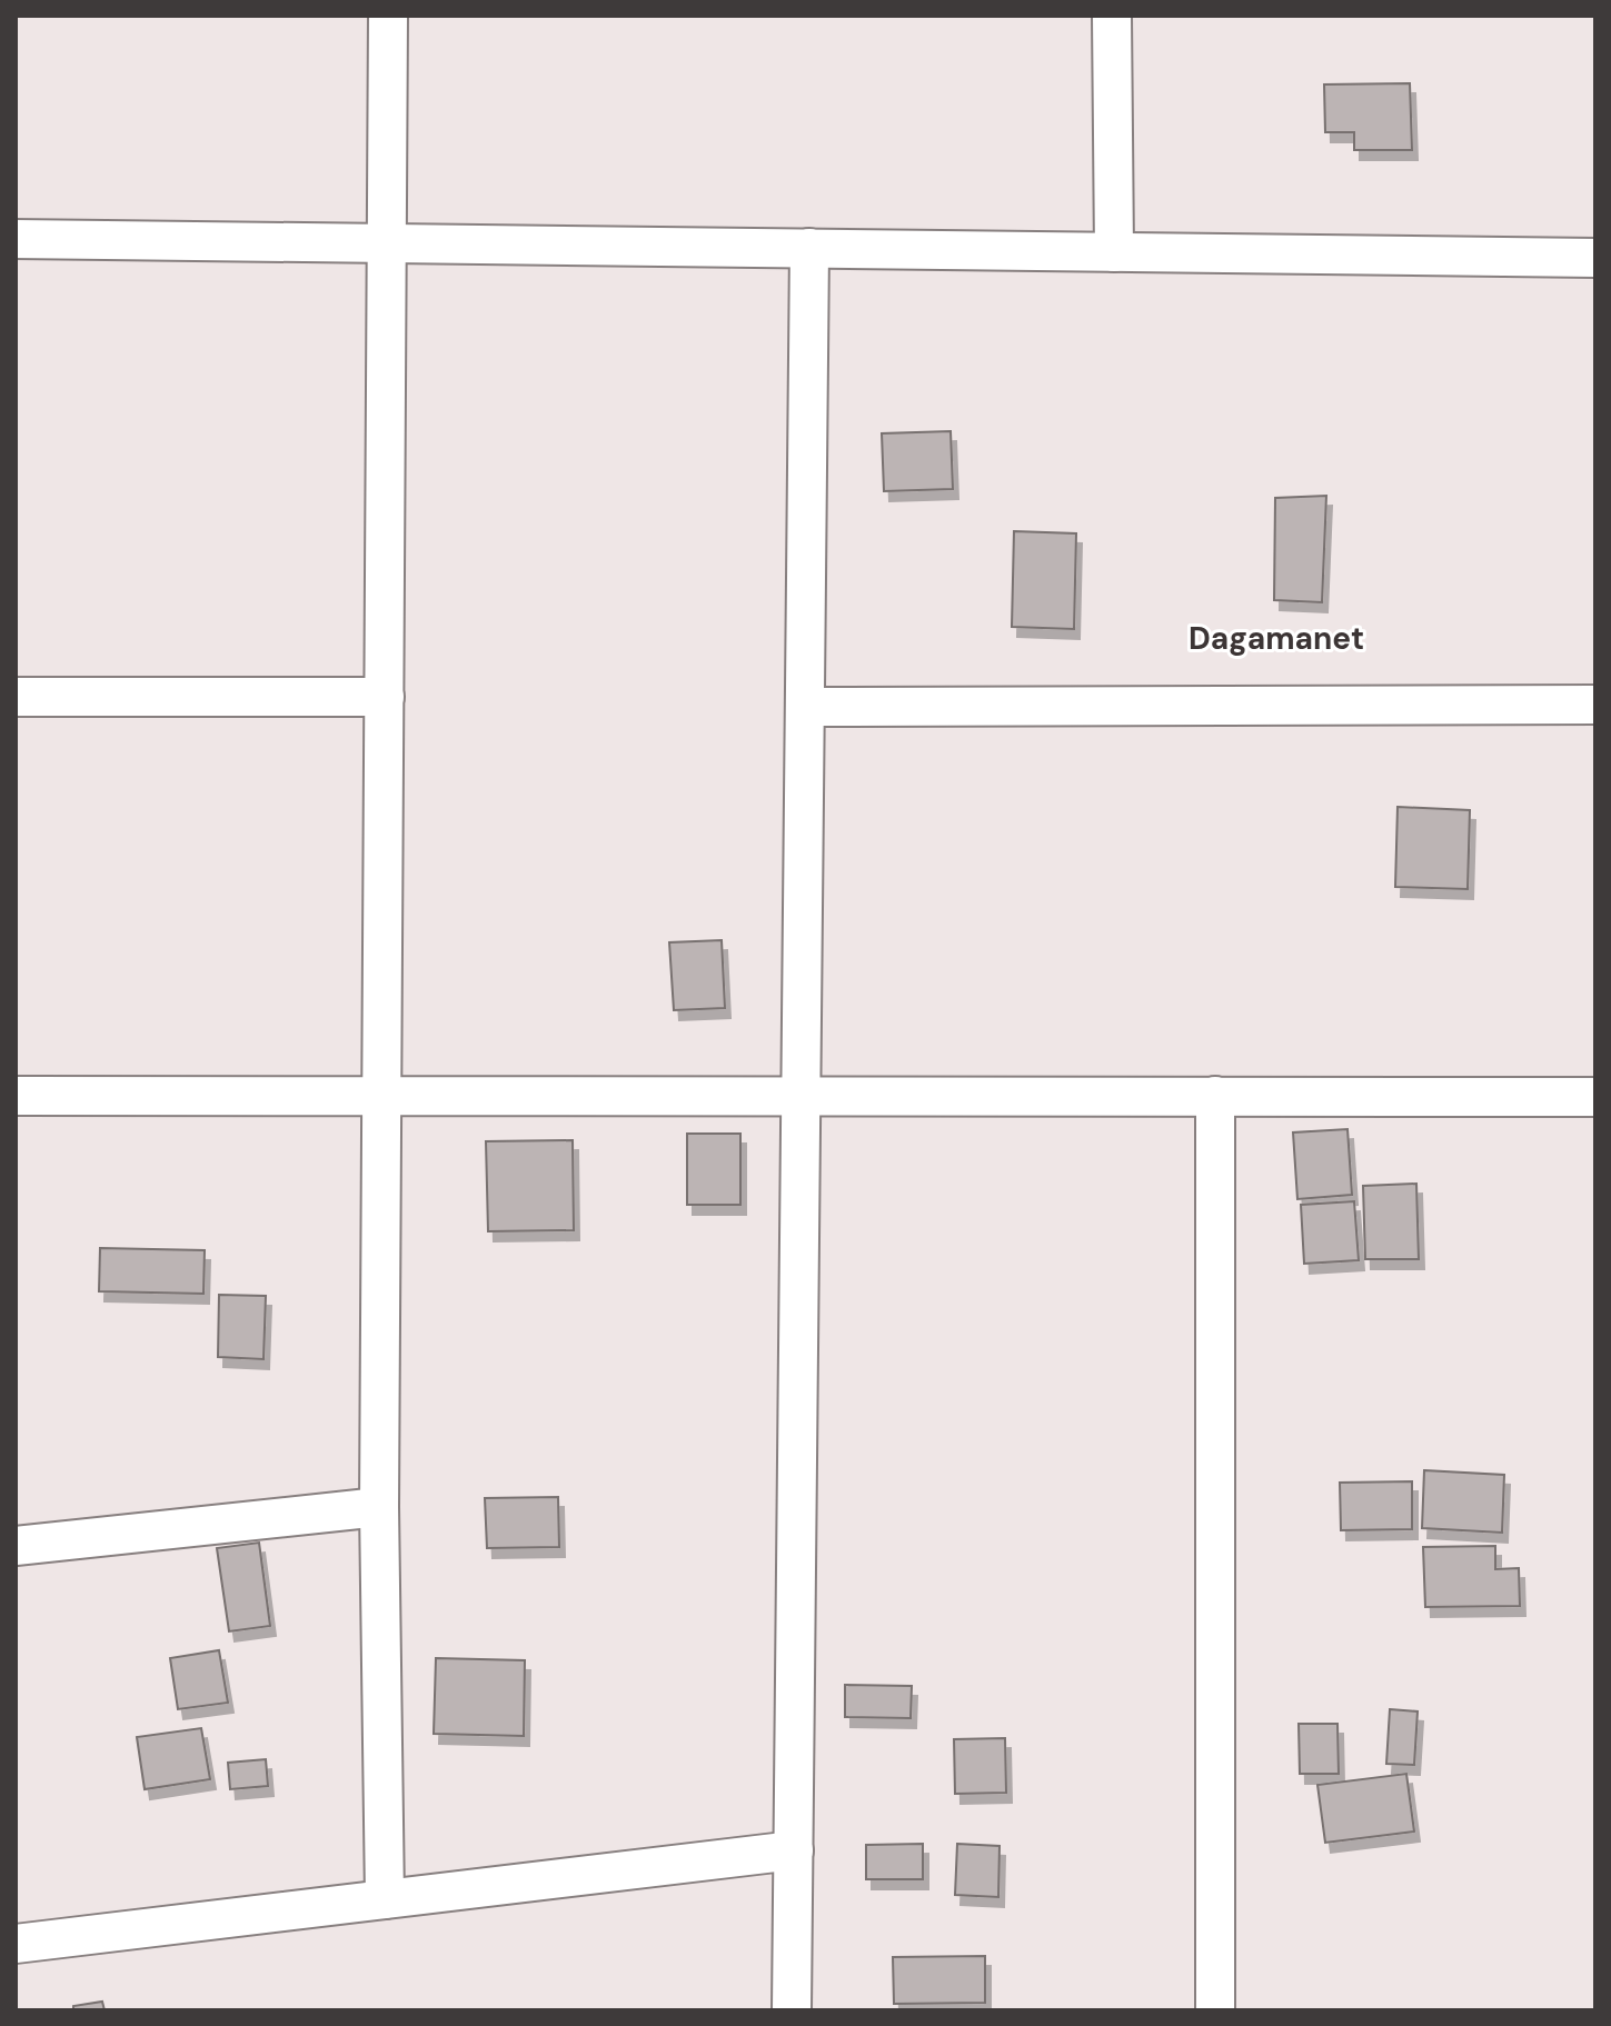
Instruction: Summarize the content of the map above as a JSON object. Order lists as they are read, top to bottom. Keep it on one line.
{"districts":["Dagamanet"]}
